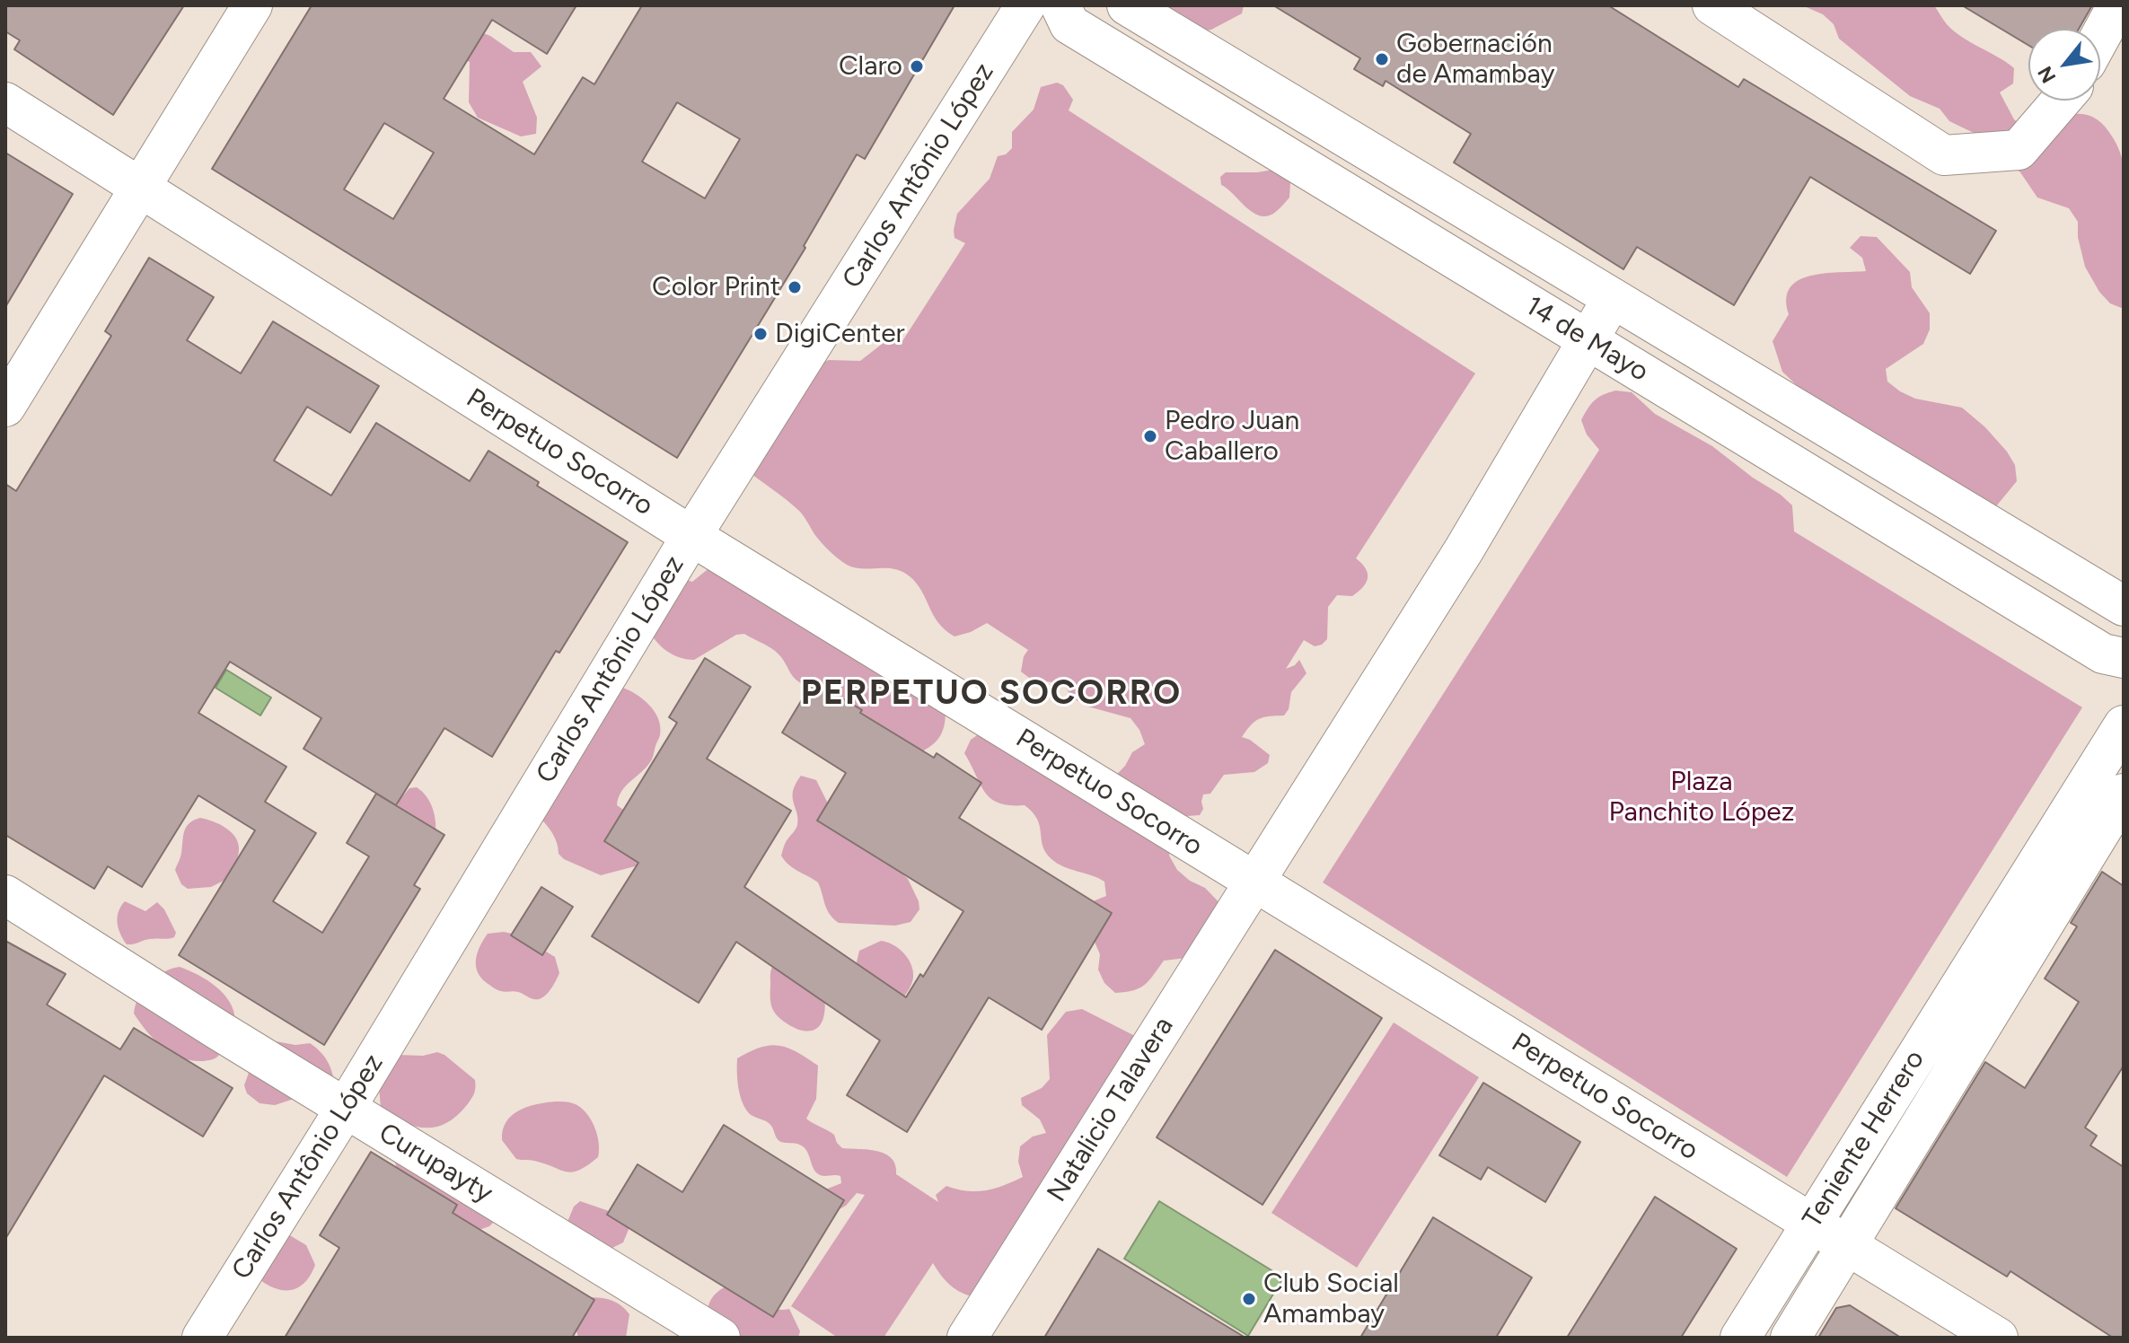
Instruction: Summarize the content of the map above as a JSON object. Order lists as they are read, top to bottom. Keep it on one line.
{"streets":{"street":["Carlos Antônio López","14 de Mayo","Perpetuo Socorro","Natalicio Talavera","Teniente Herrero","Curupayty"]},"crossings":[["Carlos Antônio López","Perpetuo Socorro"],["Carlos Antônio López","Curupayty"],["14 de Mayo","Natalicio Talavera"],["Perpetuo Socorro","Natalicio Talavera"],["Perpetuo Socorro","Teniente Herrero"]],"districts":["PERPETUO SOCORRO"],"parks":["Plaza Panchito López"],"places":["Gobernación de Amambay","Claro","Color Print","DigiCenter","Pedro Juan Caballero","Club Social Amambay"],"north":"bottom left"}
